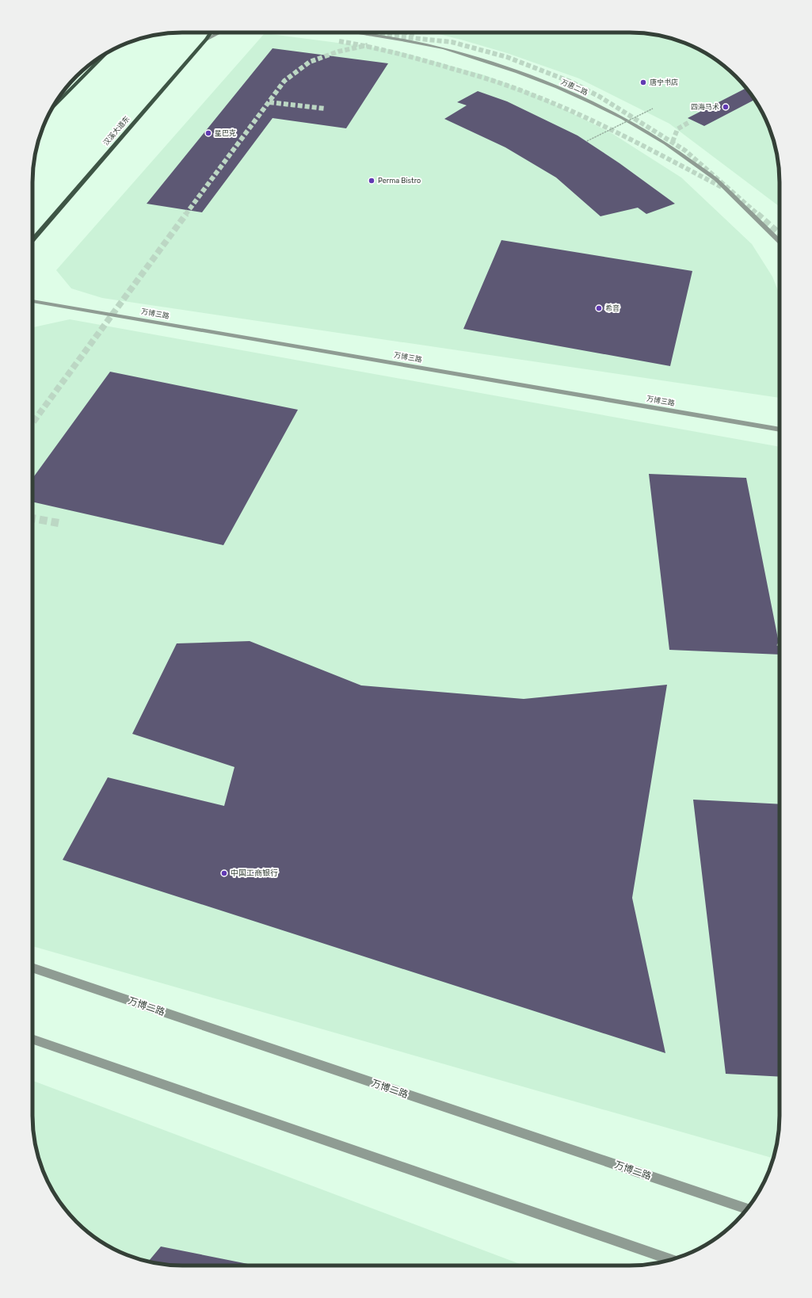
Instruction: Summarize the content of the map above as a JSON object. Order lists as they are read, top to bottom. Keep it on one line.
{"streets":{"main road":["汉溪大道东"],"street":["万惠二路","万博三路","万博二路"]},"places":["唐宁书店","四海马术","星巴克","Perma Bistro","希音","中国工商银行"]}
